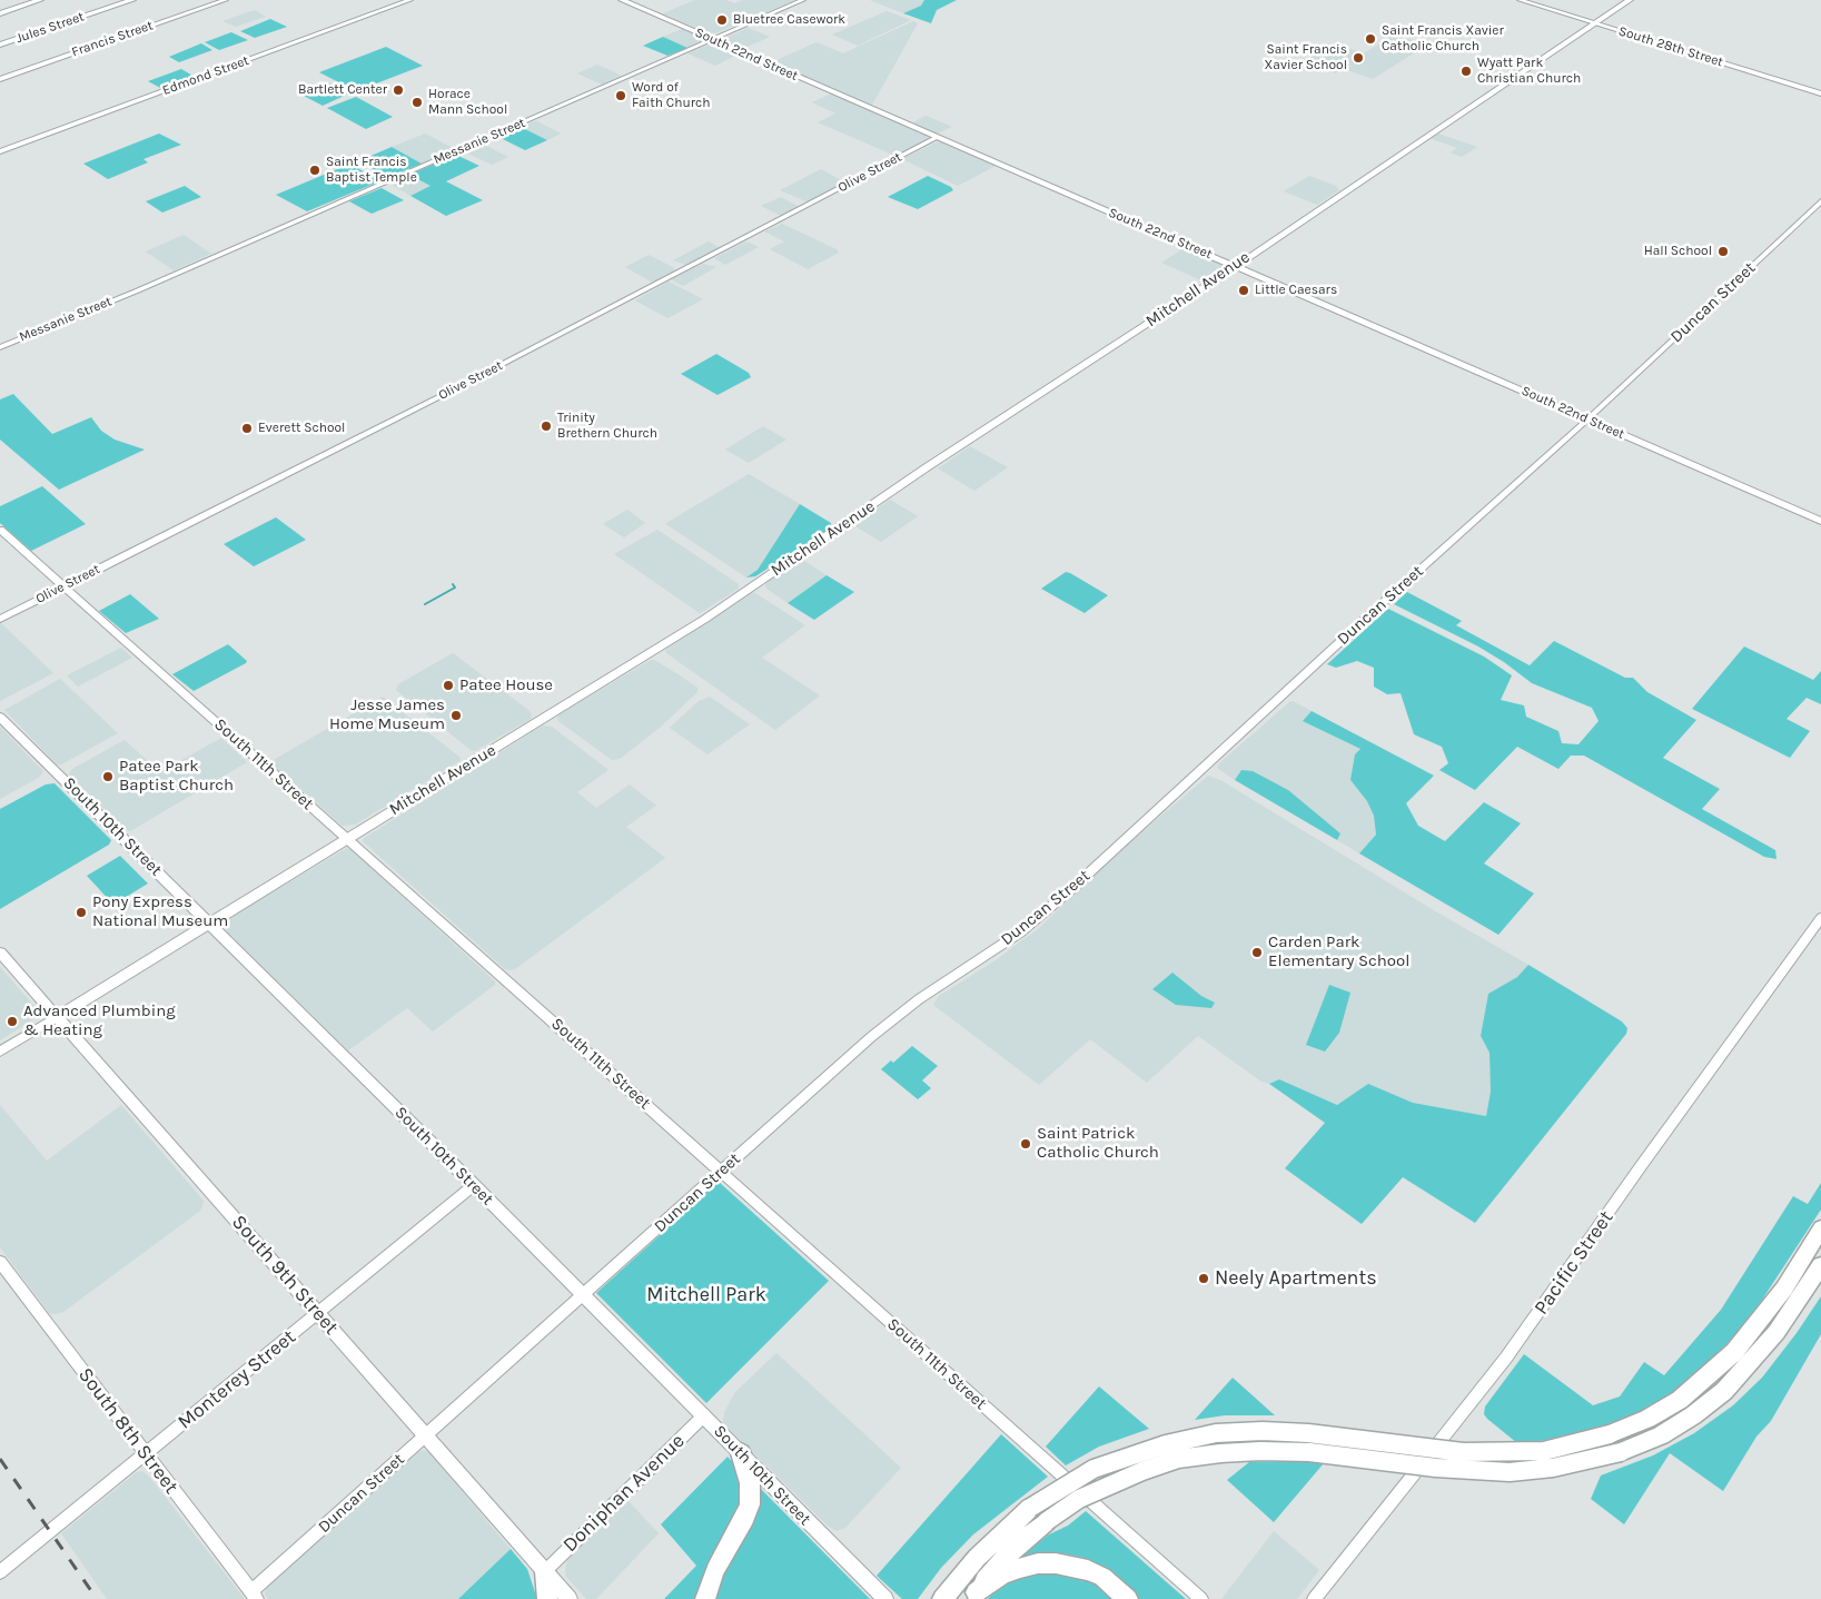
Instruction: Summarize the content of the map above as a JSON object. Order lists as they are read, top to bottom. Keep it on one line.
{"streets":{"main road":["Jules Street","South 22nd Street","Mitchell Avenue","South 10th Street","South 9th Street"],"street":["Francis Street","South 28th Street","Edmond Street","Messanie Street","Olive Street","Duncan Street","South 11th Street","Pacific Street","Monterey Street","South 8th Street","Doniphan Avenue"]},"crossings":[["South 28th Street","Mitchell Avenue"],["South 22nd Street","Messanie Street"],["South 22nd Street","Olive Street"],["South 22nd Street","Mitchell Avenue"],["South 22nd Street","Duncan Street"],["Olive Street","South 11th Street"],["Mitchell Avenue","South 11th Street"],["Mitchell Avenue","South 10th Street"],["Mitchell Avenue","South 9th Street"],["Duncan Street","South 11th Street"],["Duncan Street","South 10th Street"],["Duncan Street","South 9th Street"],["Duncan Street","South 8th Street"],["South 10th Street","Monterey Street"],["South 10th Street","Doniphan Avenue"],["South 9th Street","Monterey Street"],["South 9th Street","Doniphan Avenue"],["Monterey Street","South 8th Street"]],"parks":["Mitchell Park"],"places":["Bluetree Casework","Saint Francis Xavier Catholic Church","Saint Francis Xavier School","Wyatt Park Christian Church","Bartlett Center","Word of Faith Church","Horace Mann School","Saint Francis Baptist Temple","Hall School","Little Caesars","Trinity Brethern Church","Everett School","Patee House","Jesse James Home Museum","Patee Park Baptist Church","Pony Express National Museum","Carden Park Elementary School","Advanced Plumbing & Heating","Saint Patrick Catholic Church","Neely Apartments"]}
